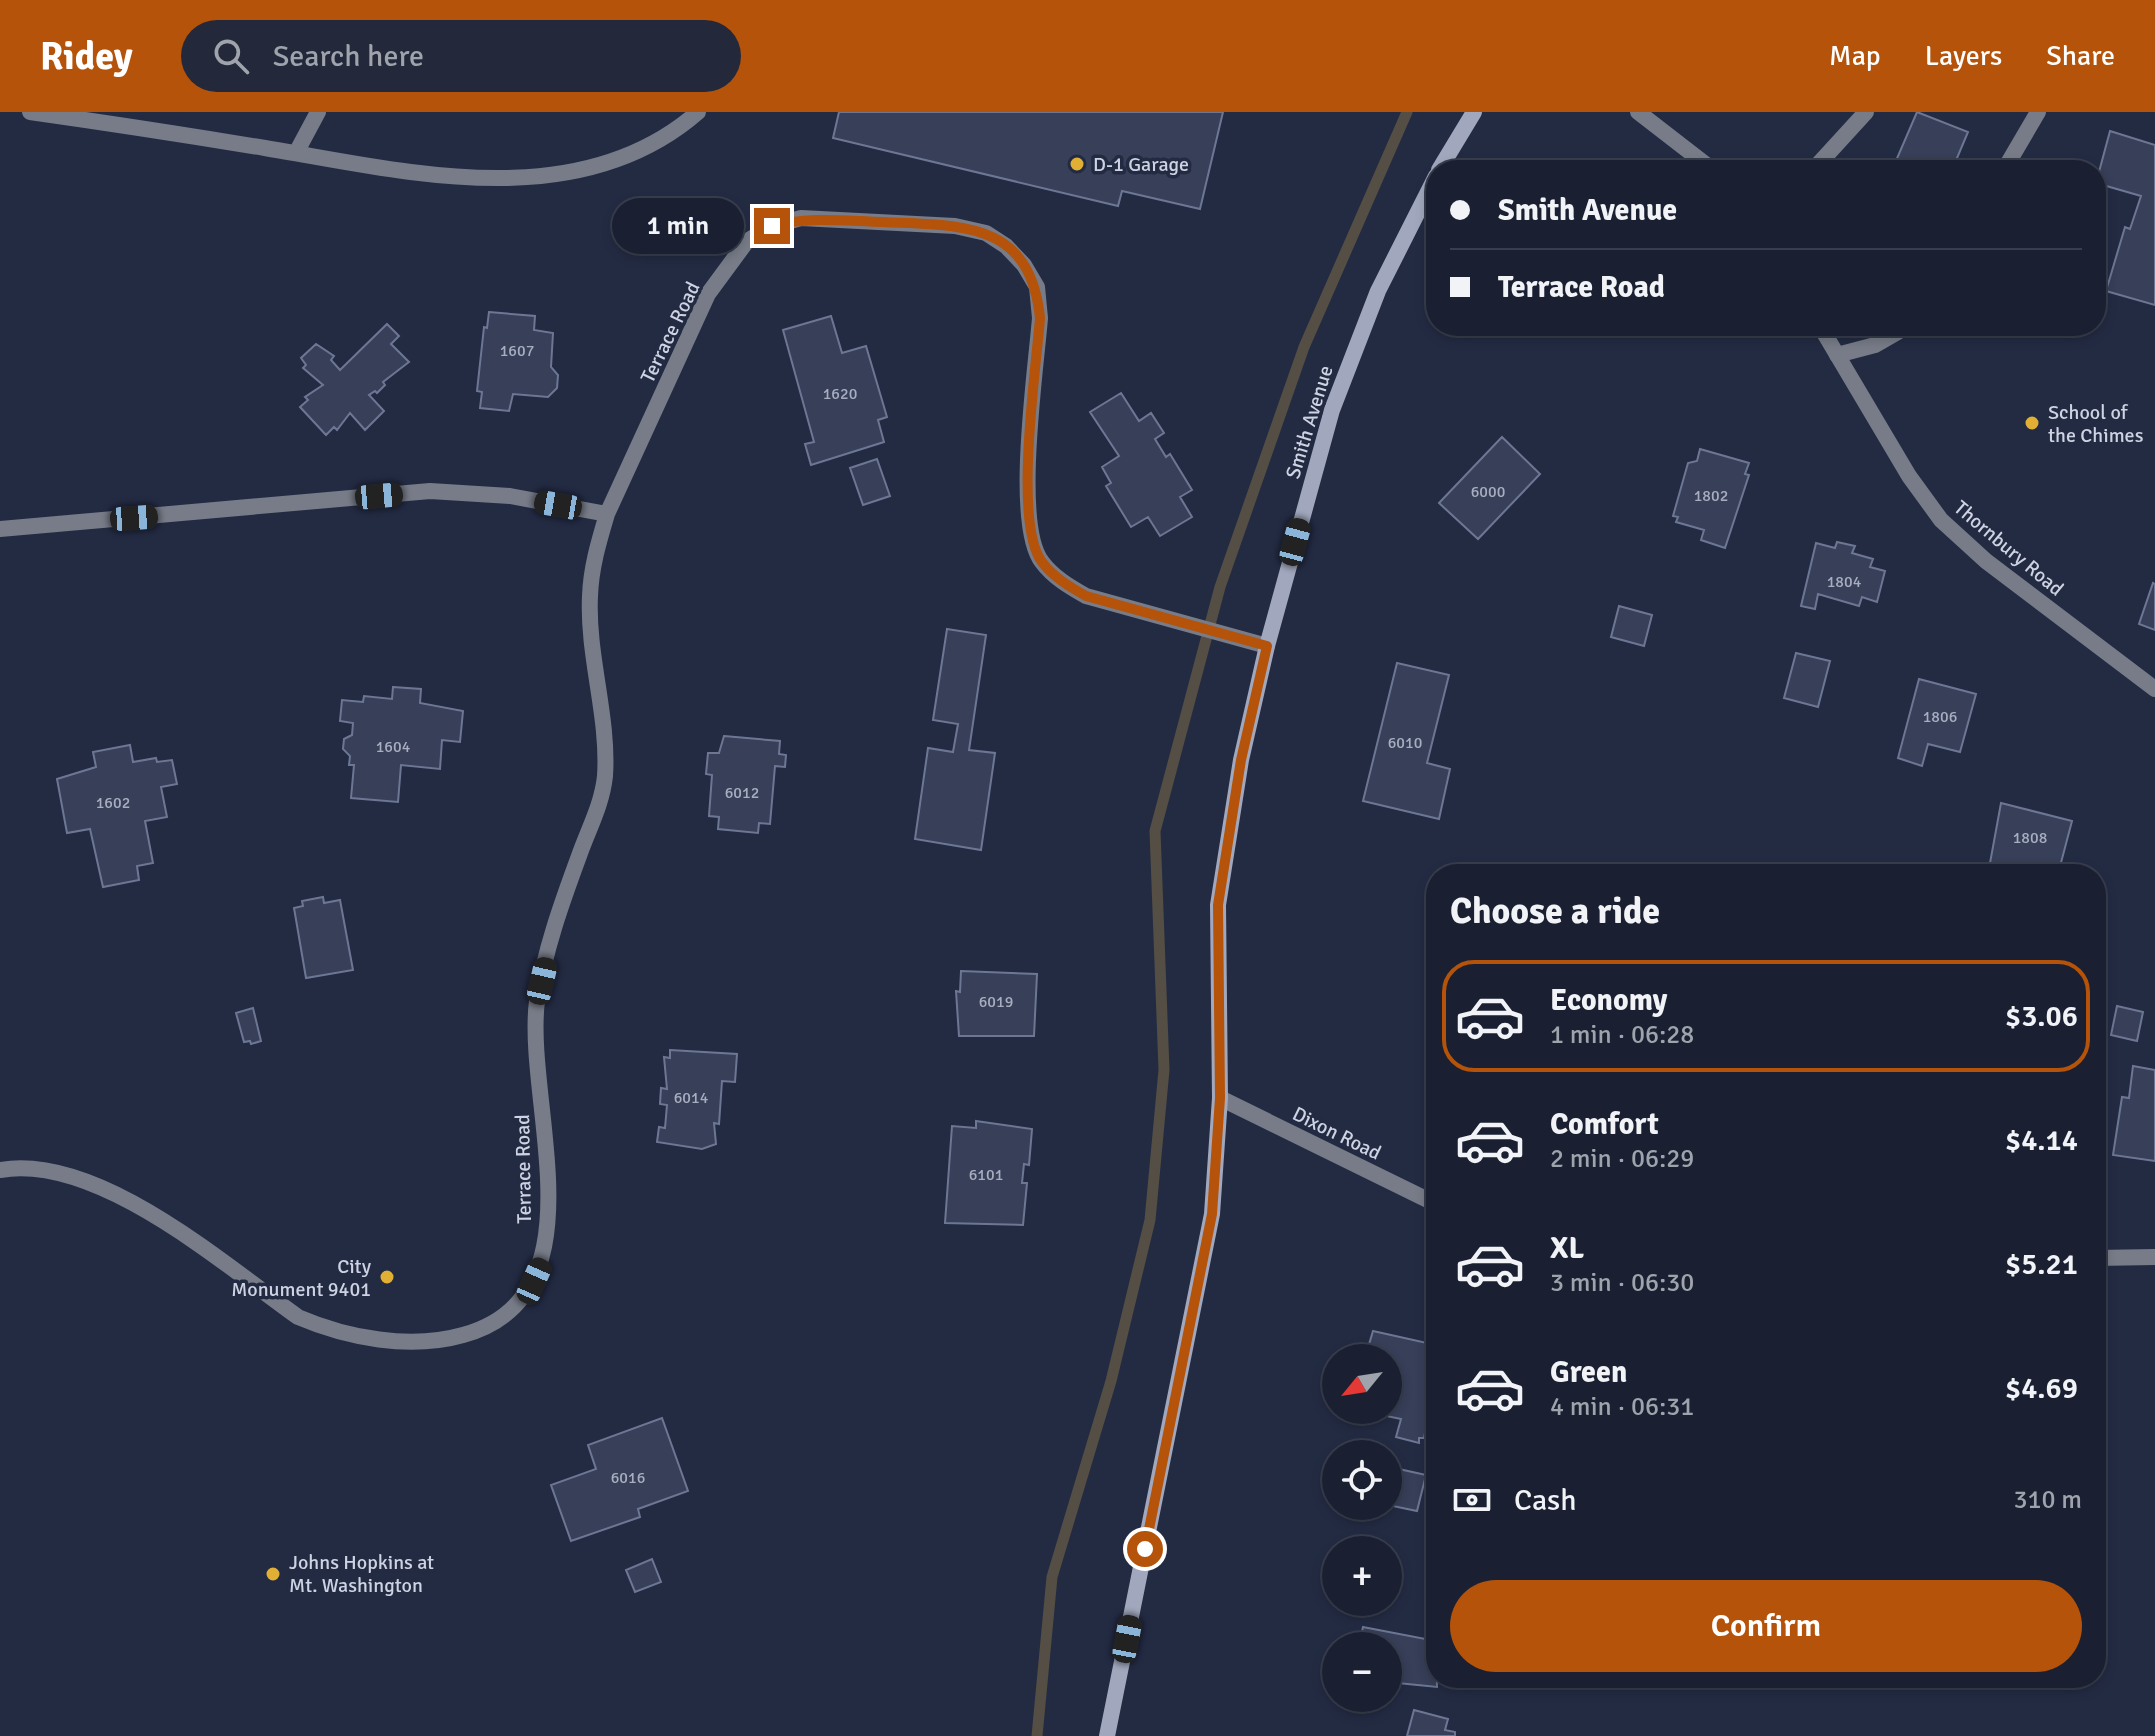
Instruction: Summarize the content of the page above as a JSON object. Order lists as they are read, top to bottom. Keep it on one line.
{"streets":{"main road":["Smith Avenue"],"street":["Terrace Road","Thornbury Road","Dixon Road"]},"crossings":[["Terrace Road","Smith Avenue"],["Smith Avenue","Dixon Road"]],"places":["D-1 Garage","School of the Chimes","City Monument 9401","Johns Hopkins at Mt. Washington"],"house_numbers":["1607","1620","6000","1802","1804","1806","6010","1604","6012","1602","1808","6019","6014","6101","6016"],"north":"bottom left","page":{"header":"Ridey","search":"Search here","nav":["Map","Layers","Share"],"banner":["Smith Avenue","Terrace Road"],"bubble":"1 min","heading":"Choose a ride","list":[{"name":"Economy","note":"1 min · 06:28","value":"$3.06"},{"name":"Comfort","note":"2 min · 06:29","value":"$4.14"},{"name":"XL","note":"3 min · 06:30","value":"$5.21"},{"name":"Green","note":"4 min · 06:31","value":"$4.69"}],"map_buttons":["+","−"],"pay":["Cash","310 m"],"buttons":"Confirm"}}
